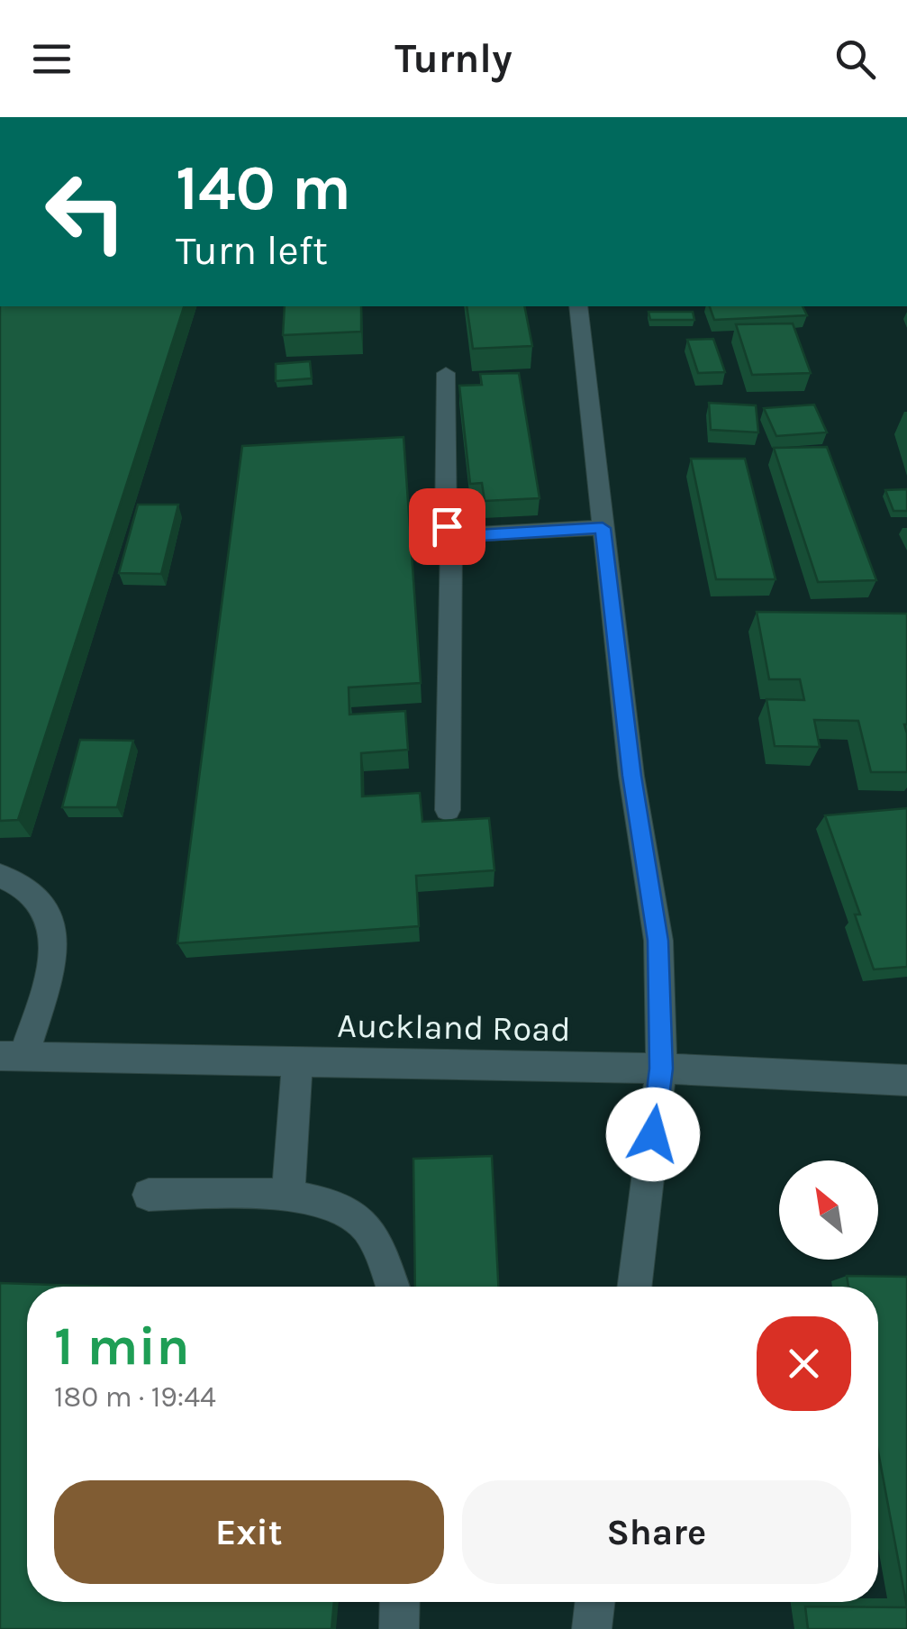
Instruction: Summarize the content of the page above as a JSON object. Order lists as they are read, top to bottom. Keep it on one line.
{"streets":{"street":["Auckland Road"]},"north":"top left","page":{"header":"Turnly","turn":["140 m","Turn left"],"heading":["1 min","180 m · 19:44"],"buttons":["Exit","Share"]}}
